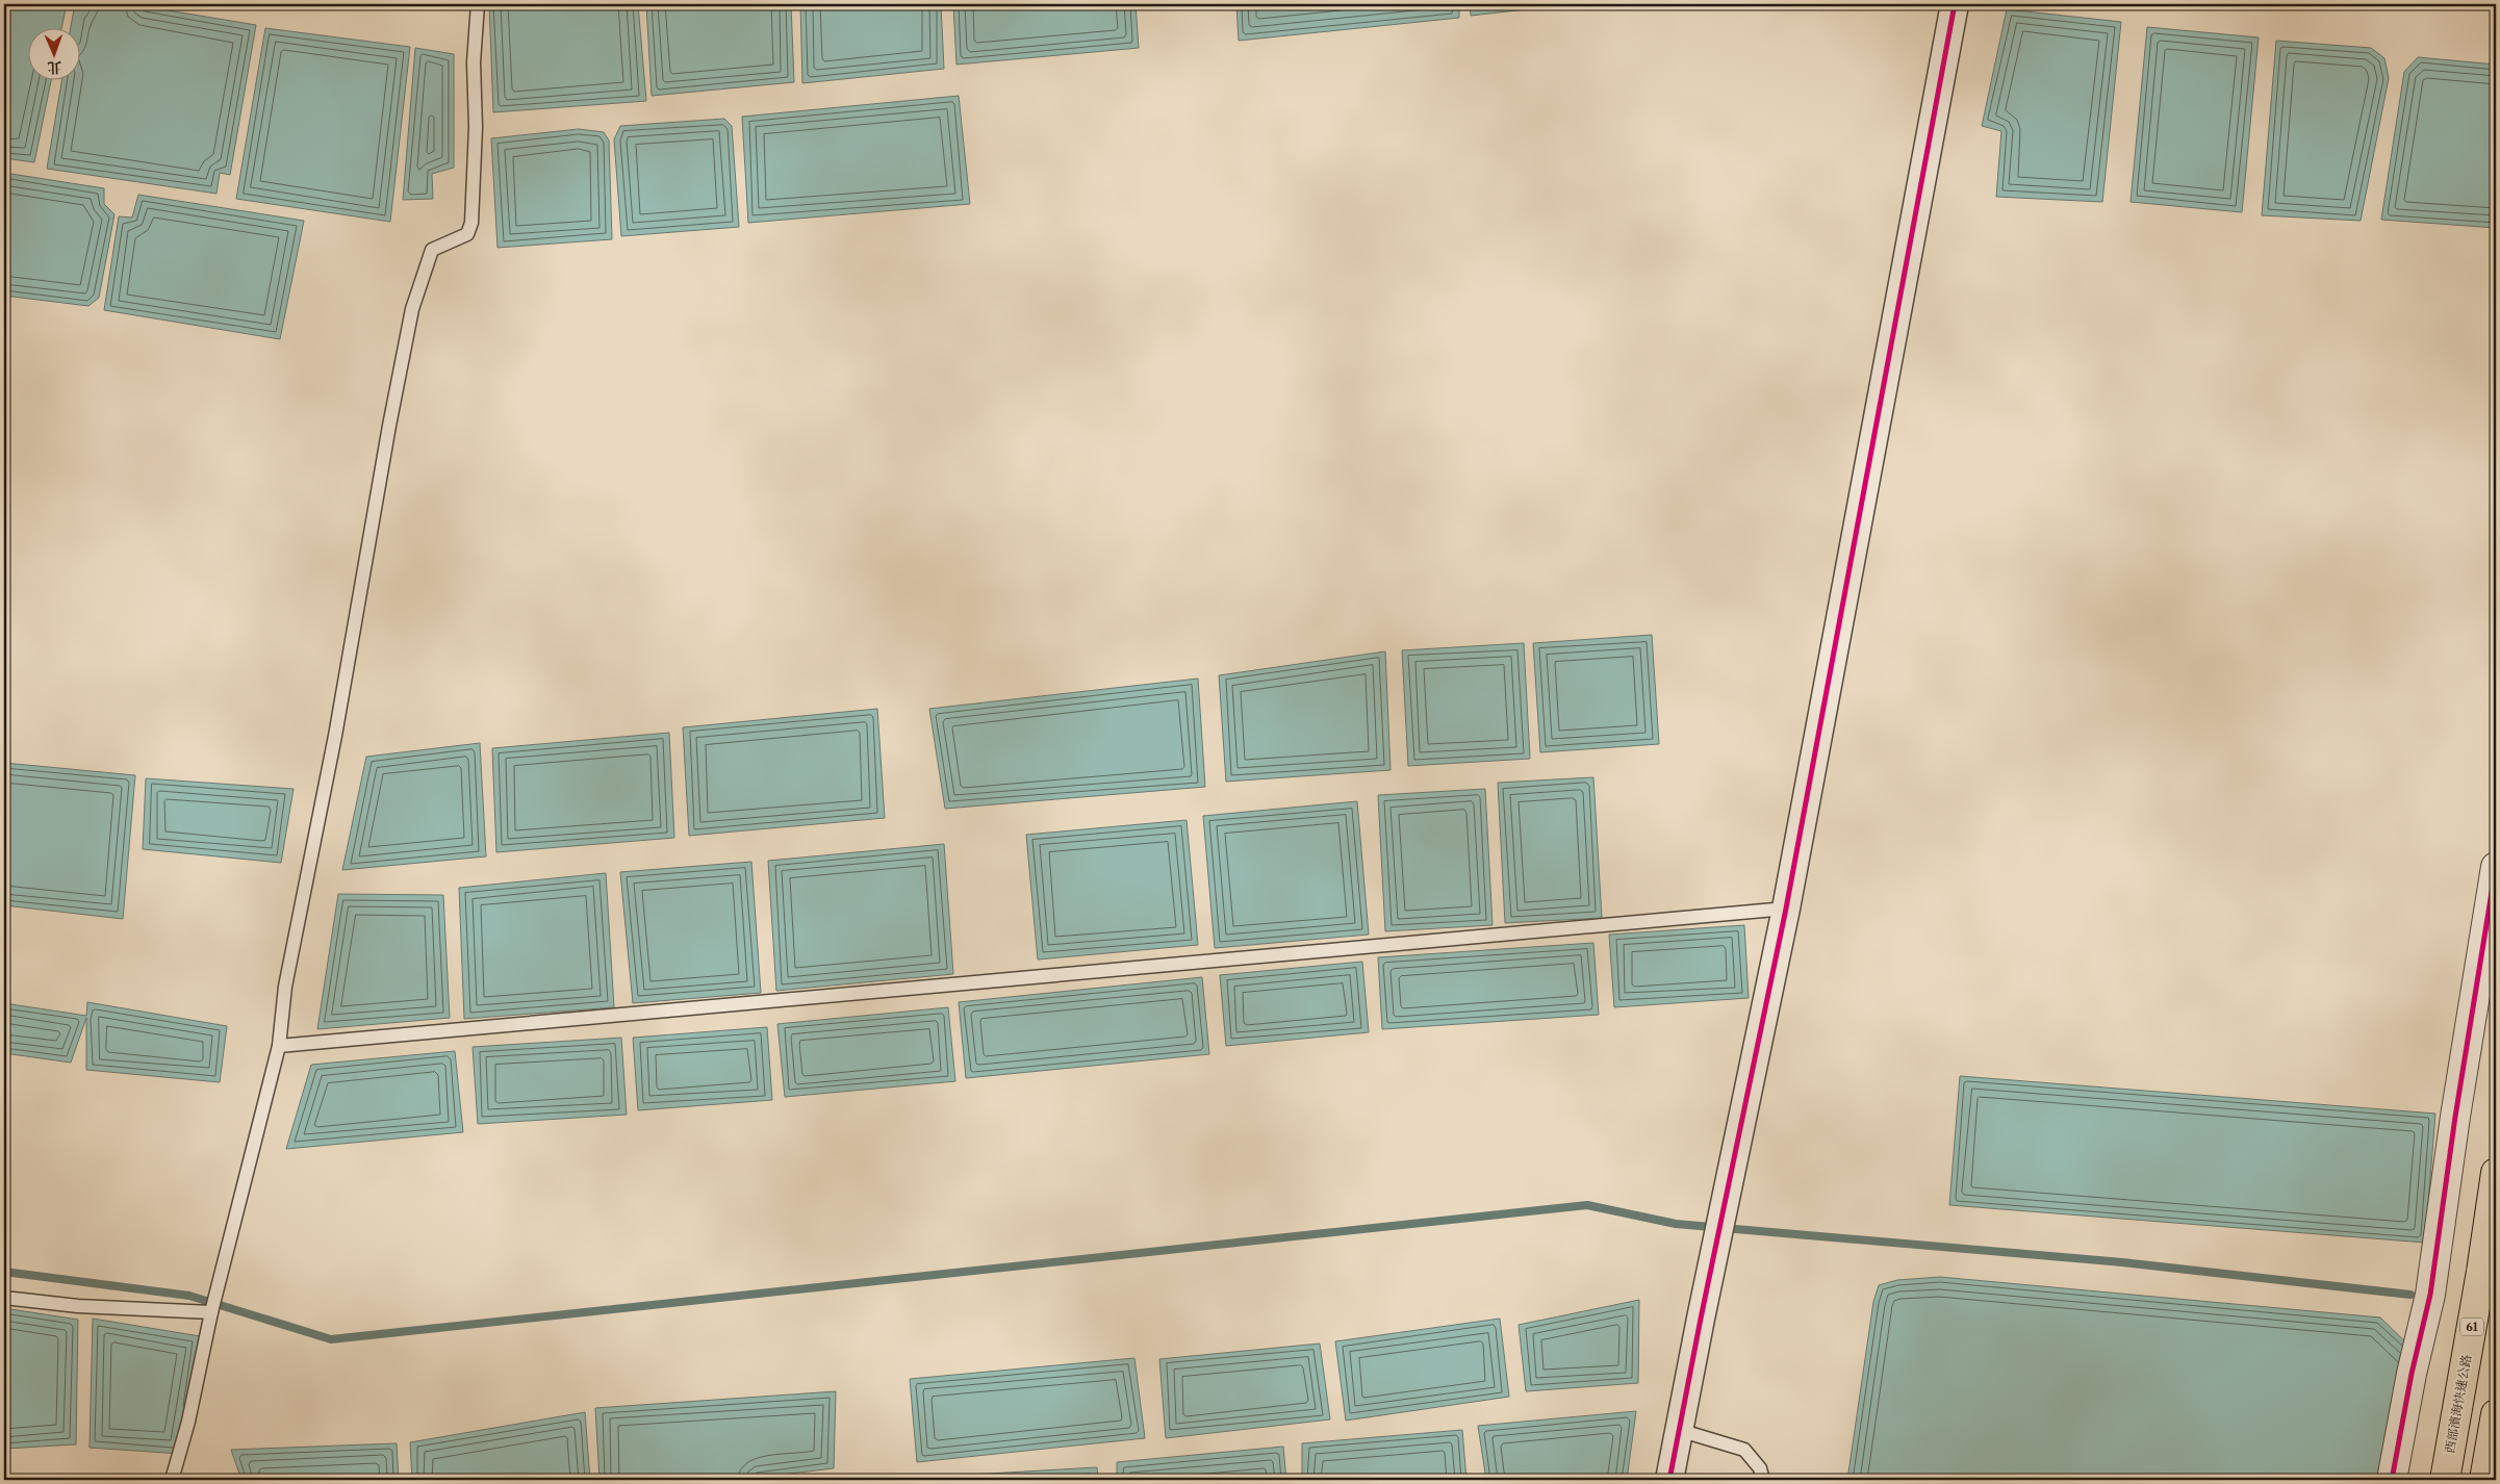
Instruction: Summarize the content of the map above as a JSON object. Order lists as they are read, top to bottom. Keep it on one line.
{"streets":{"highway":["61","西部濱海快速公路"]},"north":"bottom"}
